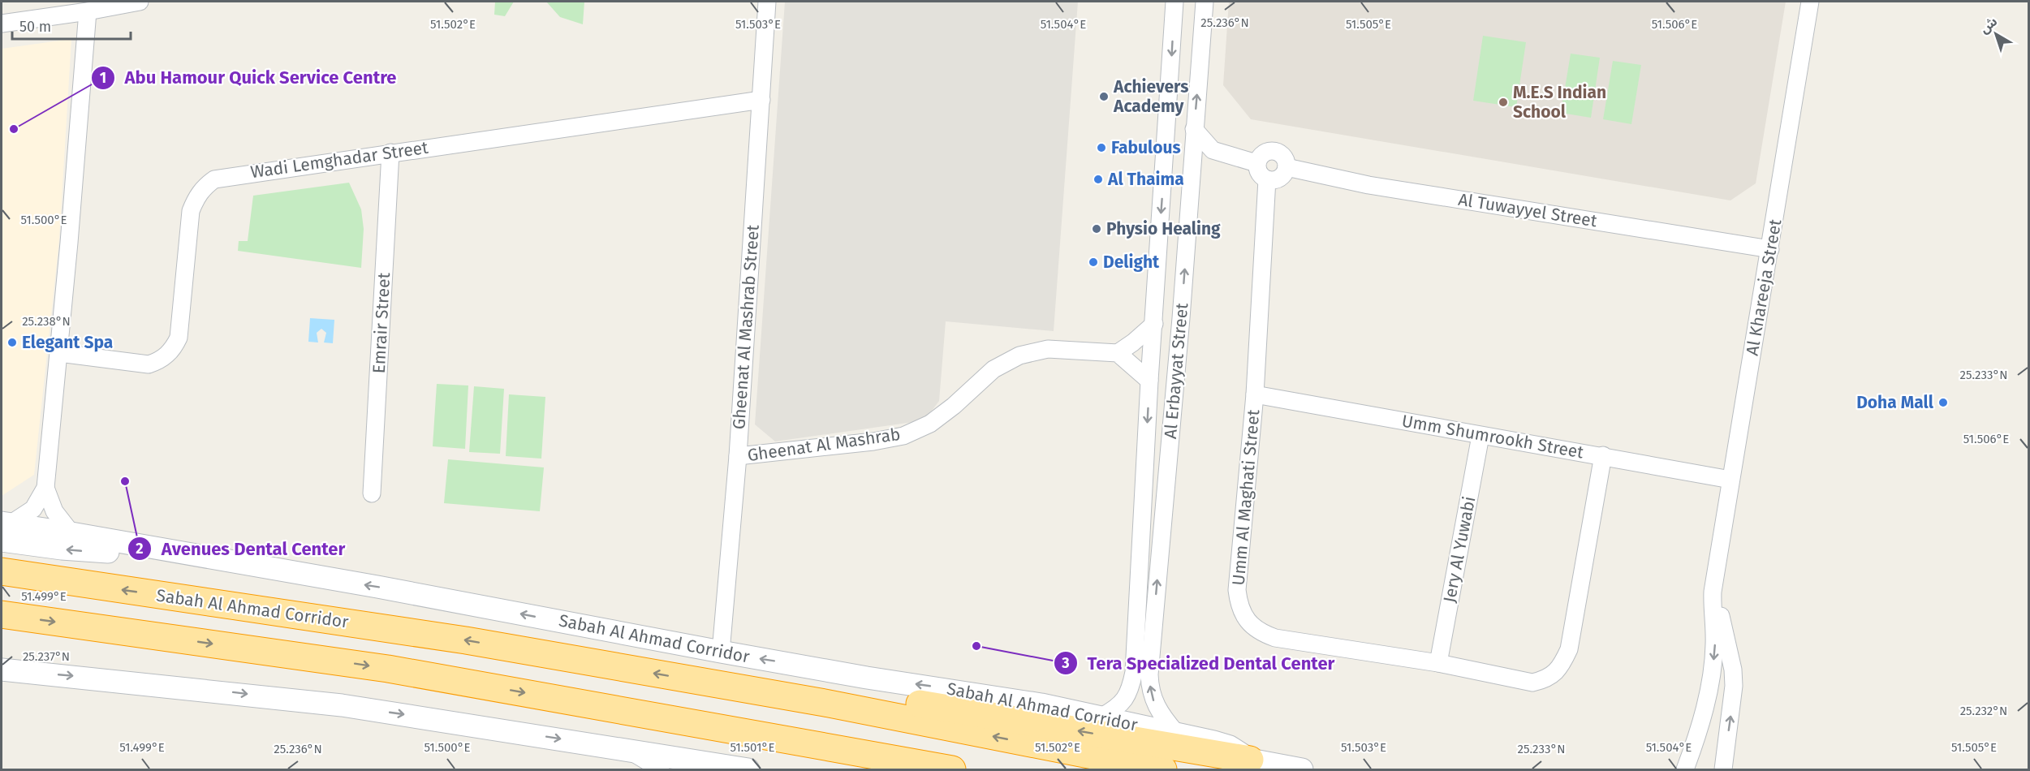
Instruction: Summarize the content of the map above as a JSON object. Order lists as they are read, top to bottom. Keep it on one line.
{"streets":{"highway":["Sabah Al Ahmad Corridor"],"street":["Wadi Lemghadar Street","Al Tuwayyel Street","Al Khareeja Street","Emrair Street","Gheenat Al Mashrab Street","Al Erbayyat Street","Umm Shumrookh Street","Gheenat Al Mashrab","Umm Al Maghati Street","Jery Al Yuwabi"]},"crossings":[["Wadi Lemghadar Street","Emrair Street"],["Wadi Lemghadar Street","Gheenat Al Mashrab Street"],["Al Tuwayyel Street","Al Khareeja Street"],["Al Tuwayyel Street","Umm Al Maghati Street"],["Al Khareeja Street","Umm Shumrookh Street"],["Gheenat Al Mashrab Street","Gheenat Al Mashrab"],["Gheenat Al Mashrab Street","Sabah Al Ahmad Corridor"],["Al Erbayyat Street","Sabah Al Ahmad Corridor"],["Umm Shumrookh Street","Umm Al Maghati Street"],["Umm Shumrookh Street","Jery Al Yuwabi"],["Umm Al Maghati Street","Jery Al Yuwabi"]],"places":["Achievers Academy","M.E.S Indian School","Abu Hamour Quick Service Centre","Fabulous","Al Thaima","Physio Healing","Delight","Elegant Spa","Doha Mall","Avenues Dental Center","Tera Specialized Dental Center"],"scale_bar":"50 m","north":"top left","coordinates":["25.236°N","51.506°E","51.502°E","51.503°E","51.504°E","51.505°E","51.500°E","25.238°N","25.233°N","51.499°E","25.237°N","25.232°N","51.501°E"]}
